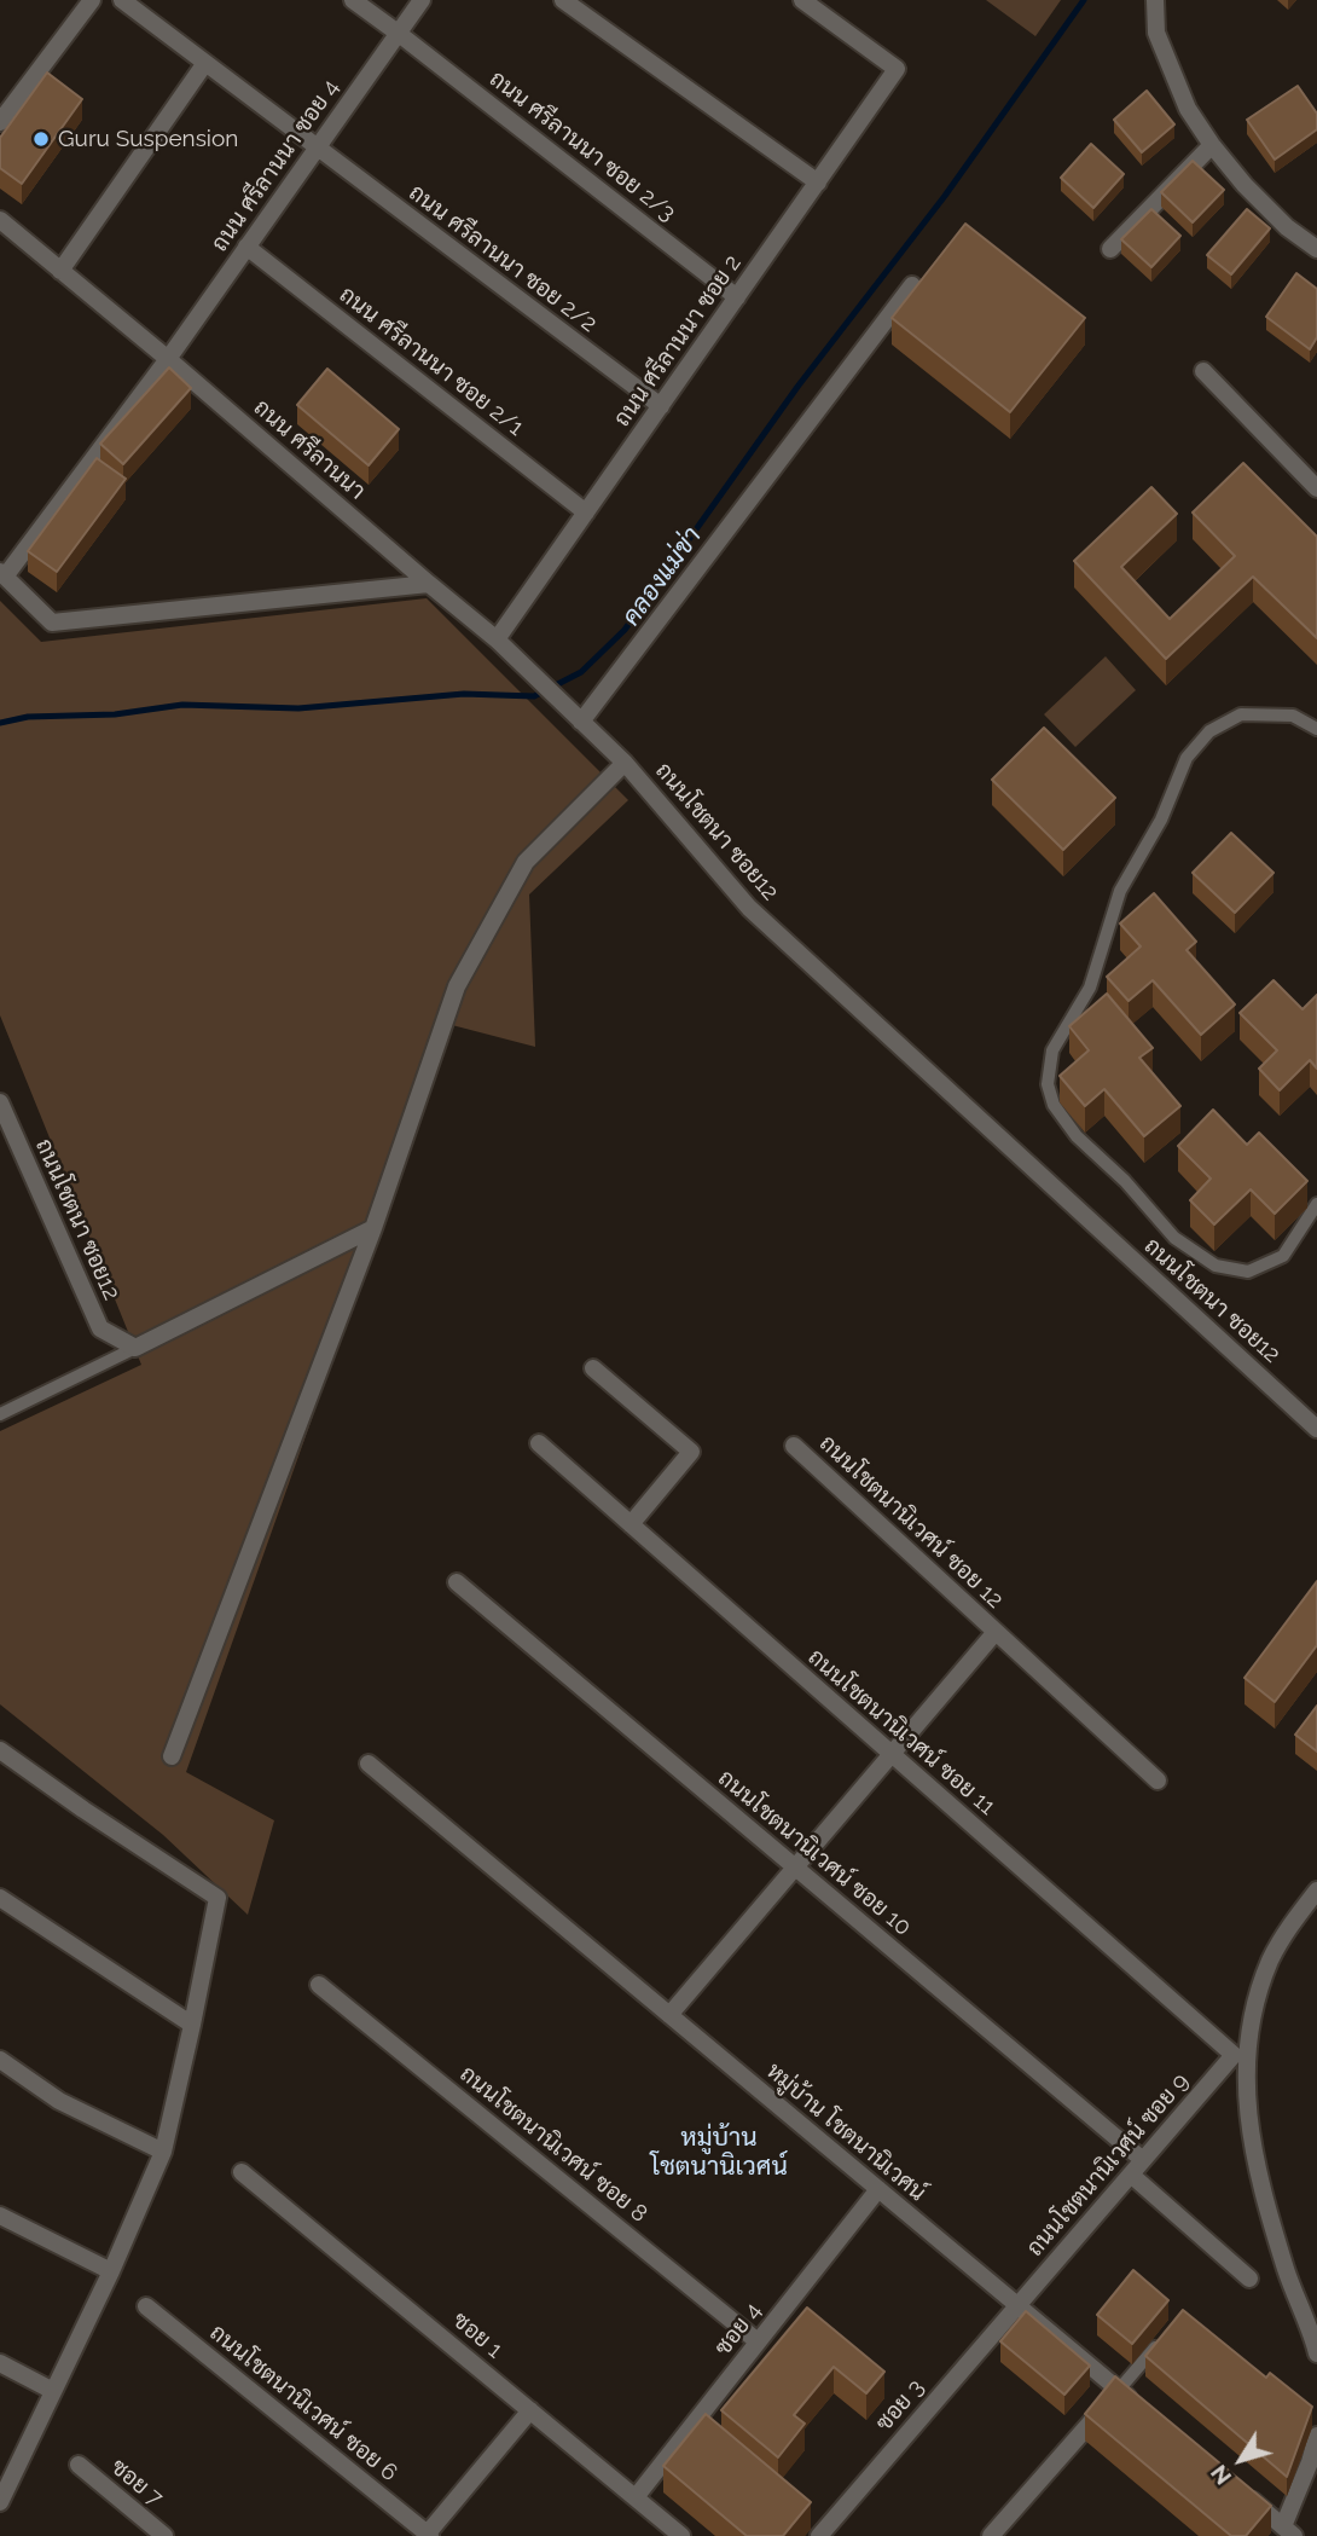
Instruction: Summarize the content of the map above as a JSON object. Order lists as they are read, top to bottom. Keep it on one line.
{"streets":{"street":["ถนน ศรีลานนา ซอย 2/3","ถนน ศรีลานนา ซอย 4","ถนน ศรีลานนา ซอย 2/2","ถนน ศรีลานนา ซอย 2","ถนน ศรีลานนา ซอย 2/1","ถนน ศรีลานนา","ถนนโชตนา ซอย12","ถนนโชตนานิเวศน์ ซอย 12","ถนนโชตนานิเวศน์ ซอย 11","ถนนโชตนานิเวศน์ ซอย 10","หมู่บ้าน โชตนานิเวศน์","ถนนโชตนานิเวศน์ ซอย 8","ถนนโชตนานิเวศน์ ซอย 9","ซอย 4","ซอย 1","ถนนโชตนานิเวศน์ ซอย 6","ซอย 3","ซอย 7"]},"crossings":[["ถนน ศรีลานนา ซอย 2/3","ถนน ศรีลานนา ซอย 4"],["ถนน ศรีลานนา ซอย 2/3","ถนน ศรีลานนา ซอย 2"],["ถนน ศรีลานนา ซอย 4","ถนน ศรีลานนา ซอย 2/2"],["ถนน ศรีลานนา ซอย 4","ถนน ศรีลานนา ซอย 2/1"],["ถนน ศรีลานนา ซอย 4","ถนน ศรีลานนา"],["ถนน ศรีลานนา ซอย 2/2","ถนน ศรีลานนา ซอย 2"],["ถนน ศรีลานนา ซอย 2","ถนน ศรีลานนา ซอย 2/1"],["ถนน ศรีลานนา ซอย 2","ถนน ศรีลานนา"],["ถนน ศรีลานนา","ถนนโชตนา ซอย12"],["ถนนโชตนานิเวศน์ ซอย 12","ถนนโชตนานิเวศน์ ซอย 11"],["ถนนโชตนานิเวศน์ ซอย 12","ถนนโชตนานิเวศน์ ซอย 10"],["ถนนโชตนานิเวศน์ ซอย 12","หมู่บ้าน โชตนานิเวศน์"],["ถนนโชตนานิเวศน์ ซอย 11","ถนนโชตนานิเวศน์ ซอย 9"],["ถนนโชตนานิเวศน์ ซอย 10","ถนนโชตนานิเวศน์ ซอย 9"],["หมู่บ้าน โชตนานิเวศน์","ถนนโชตนานิเวศน์ ซอย 9"],["หมู่บ้าน โชตนานิเวศน์","ซอย 4"],["หมู่บ้าน โชตนานิเวศน์","ซอย 3"],["ถนนโชตนานิเวศน์ ซอย 8","ซอย 4"],["ถนนโชตนานิเวศน์ ซอย 9","ซอย 3"],["ซอย 4","ซอย 1"]],"districts":["หมู่บ้าน โชตนานิเวศน์"],"water":["คลองแม่ข่า"],"places":["Guru Suspension"],"north":"bottom left"}
